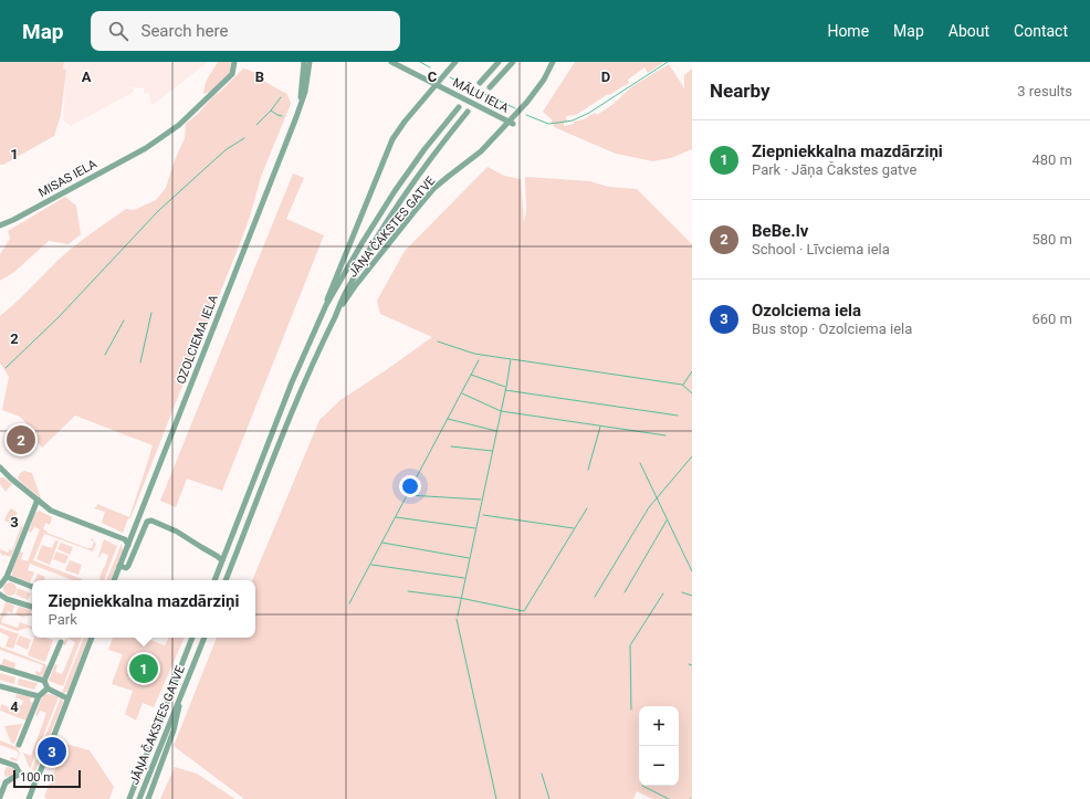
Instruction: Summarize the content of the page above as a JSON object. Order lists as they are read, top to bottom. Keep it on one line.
{"streets":{"street":["MĀLU IELA","MISAS IELA","JĀŅA ČAKSTES GATVE","OZOLCIEMA IELA"]},"crossings":[["MĀLU IELA","JĀŅA ČAKSTES GATVE"]],"scale_bar":"100 m","page":{"header":"Map","search":"Search here","nav":["Home","Map","About","Contact"],"heading":["Nearby","3 results"],"list":[{"mark":"1","name":"Ziepniekkalna mazdārziņi","note":"Park · Jāņa Čakstes gatve","value":"480 m"},{"mark":"2","name":"BeBe.lv","note":"School · Līvciema iela","value":"580 m"},{"mark":"3","name":"Ozolciema iela","note":"Bus stop · Ozolciema iela","value":"660 m"}],"pins":["2","1","3"],"popup":["Ziepniekkalna mazdārziņi","Park"],"map_buttons":["+","−"],"scale":"100 m"},"grid":{"columns":["A","B","C","D"],"rows":["1","2","3","4"]}}
